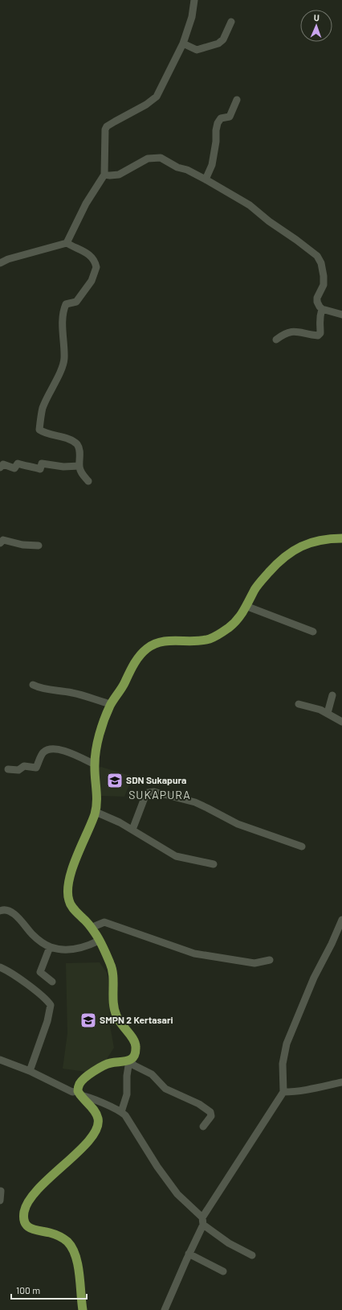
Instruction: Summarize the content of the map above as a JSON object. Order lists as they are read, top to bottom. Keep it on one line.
{"districts":["SUKAPURA"],"places":{"school or university":["SDN Sukapura","SMPN 2 Kertasari"]},"scale_bar":"100 m","north":"top"}
